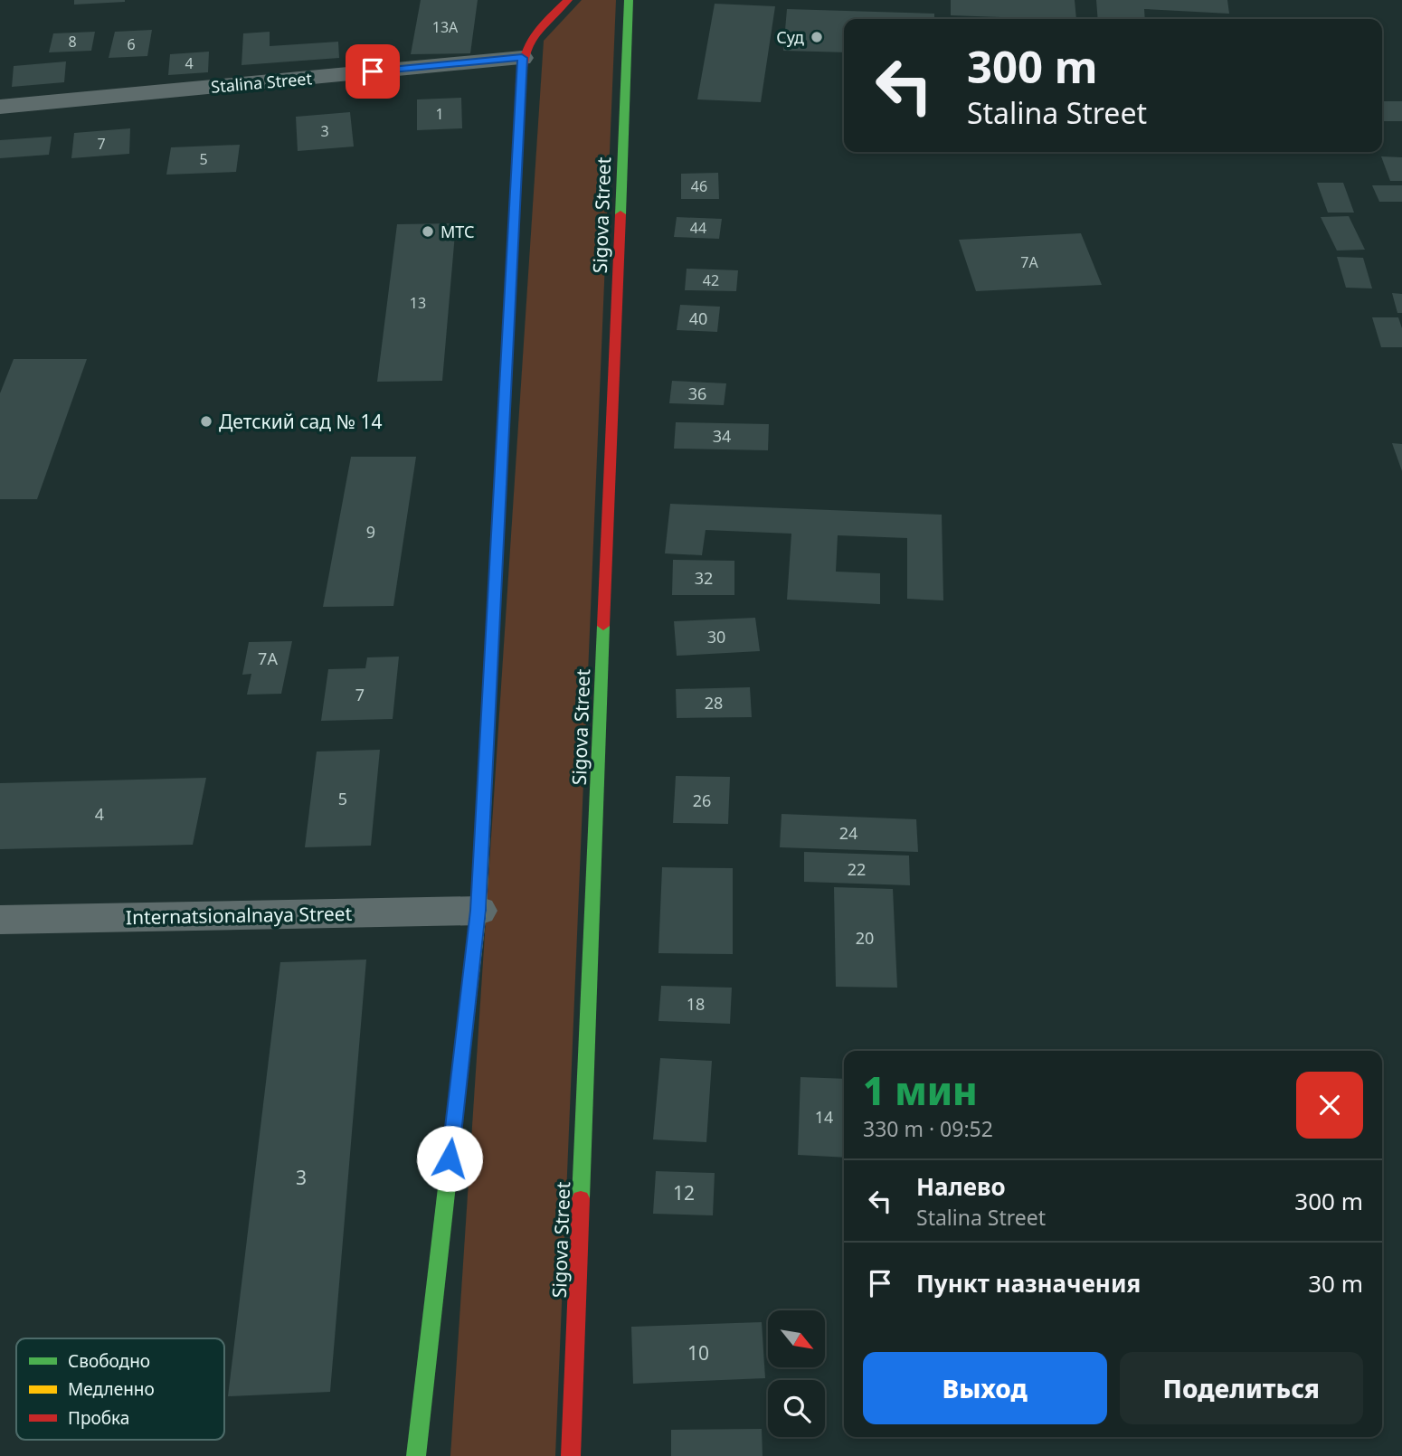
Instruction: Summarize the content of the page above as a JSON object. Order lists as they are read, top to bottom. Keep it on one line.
{"streets":{"main road":["Sigova Street"],"street":["Stalina Street","Internatsionalnaya Street"]},"places":["Суд","МТС","Детский сад № 14"],"house_numbers":["13А","8","6","4","1","3","7","5","46","44","7А","42","13","40","36","34","9","32","30","7А","7","28","5","26","4","24","22","20","18","14","3","12","10"],"legend":["Свободно","Медленно","Пробка"],"north":"bottom right","page":{"turn":["300 m","Stalina Street"],"heading":["1 мин","330 m · 09:52"],"list":[{"name":"Налево","note":"Stalina Street","value":"300 m"},{"name":"Пункт назначения","value":"30 m"}],"buttons":["Выход","Поделиться"]}}
